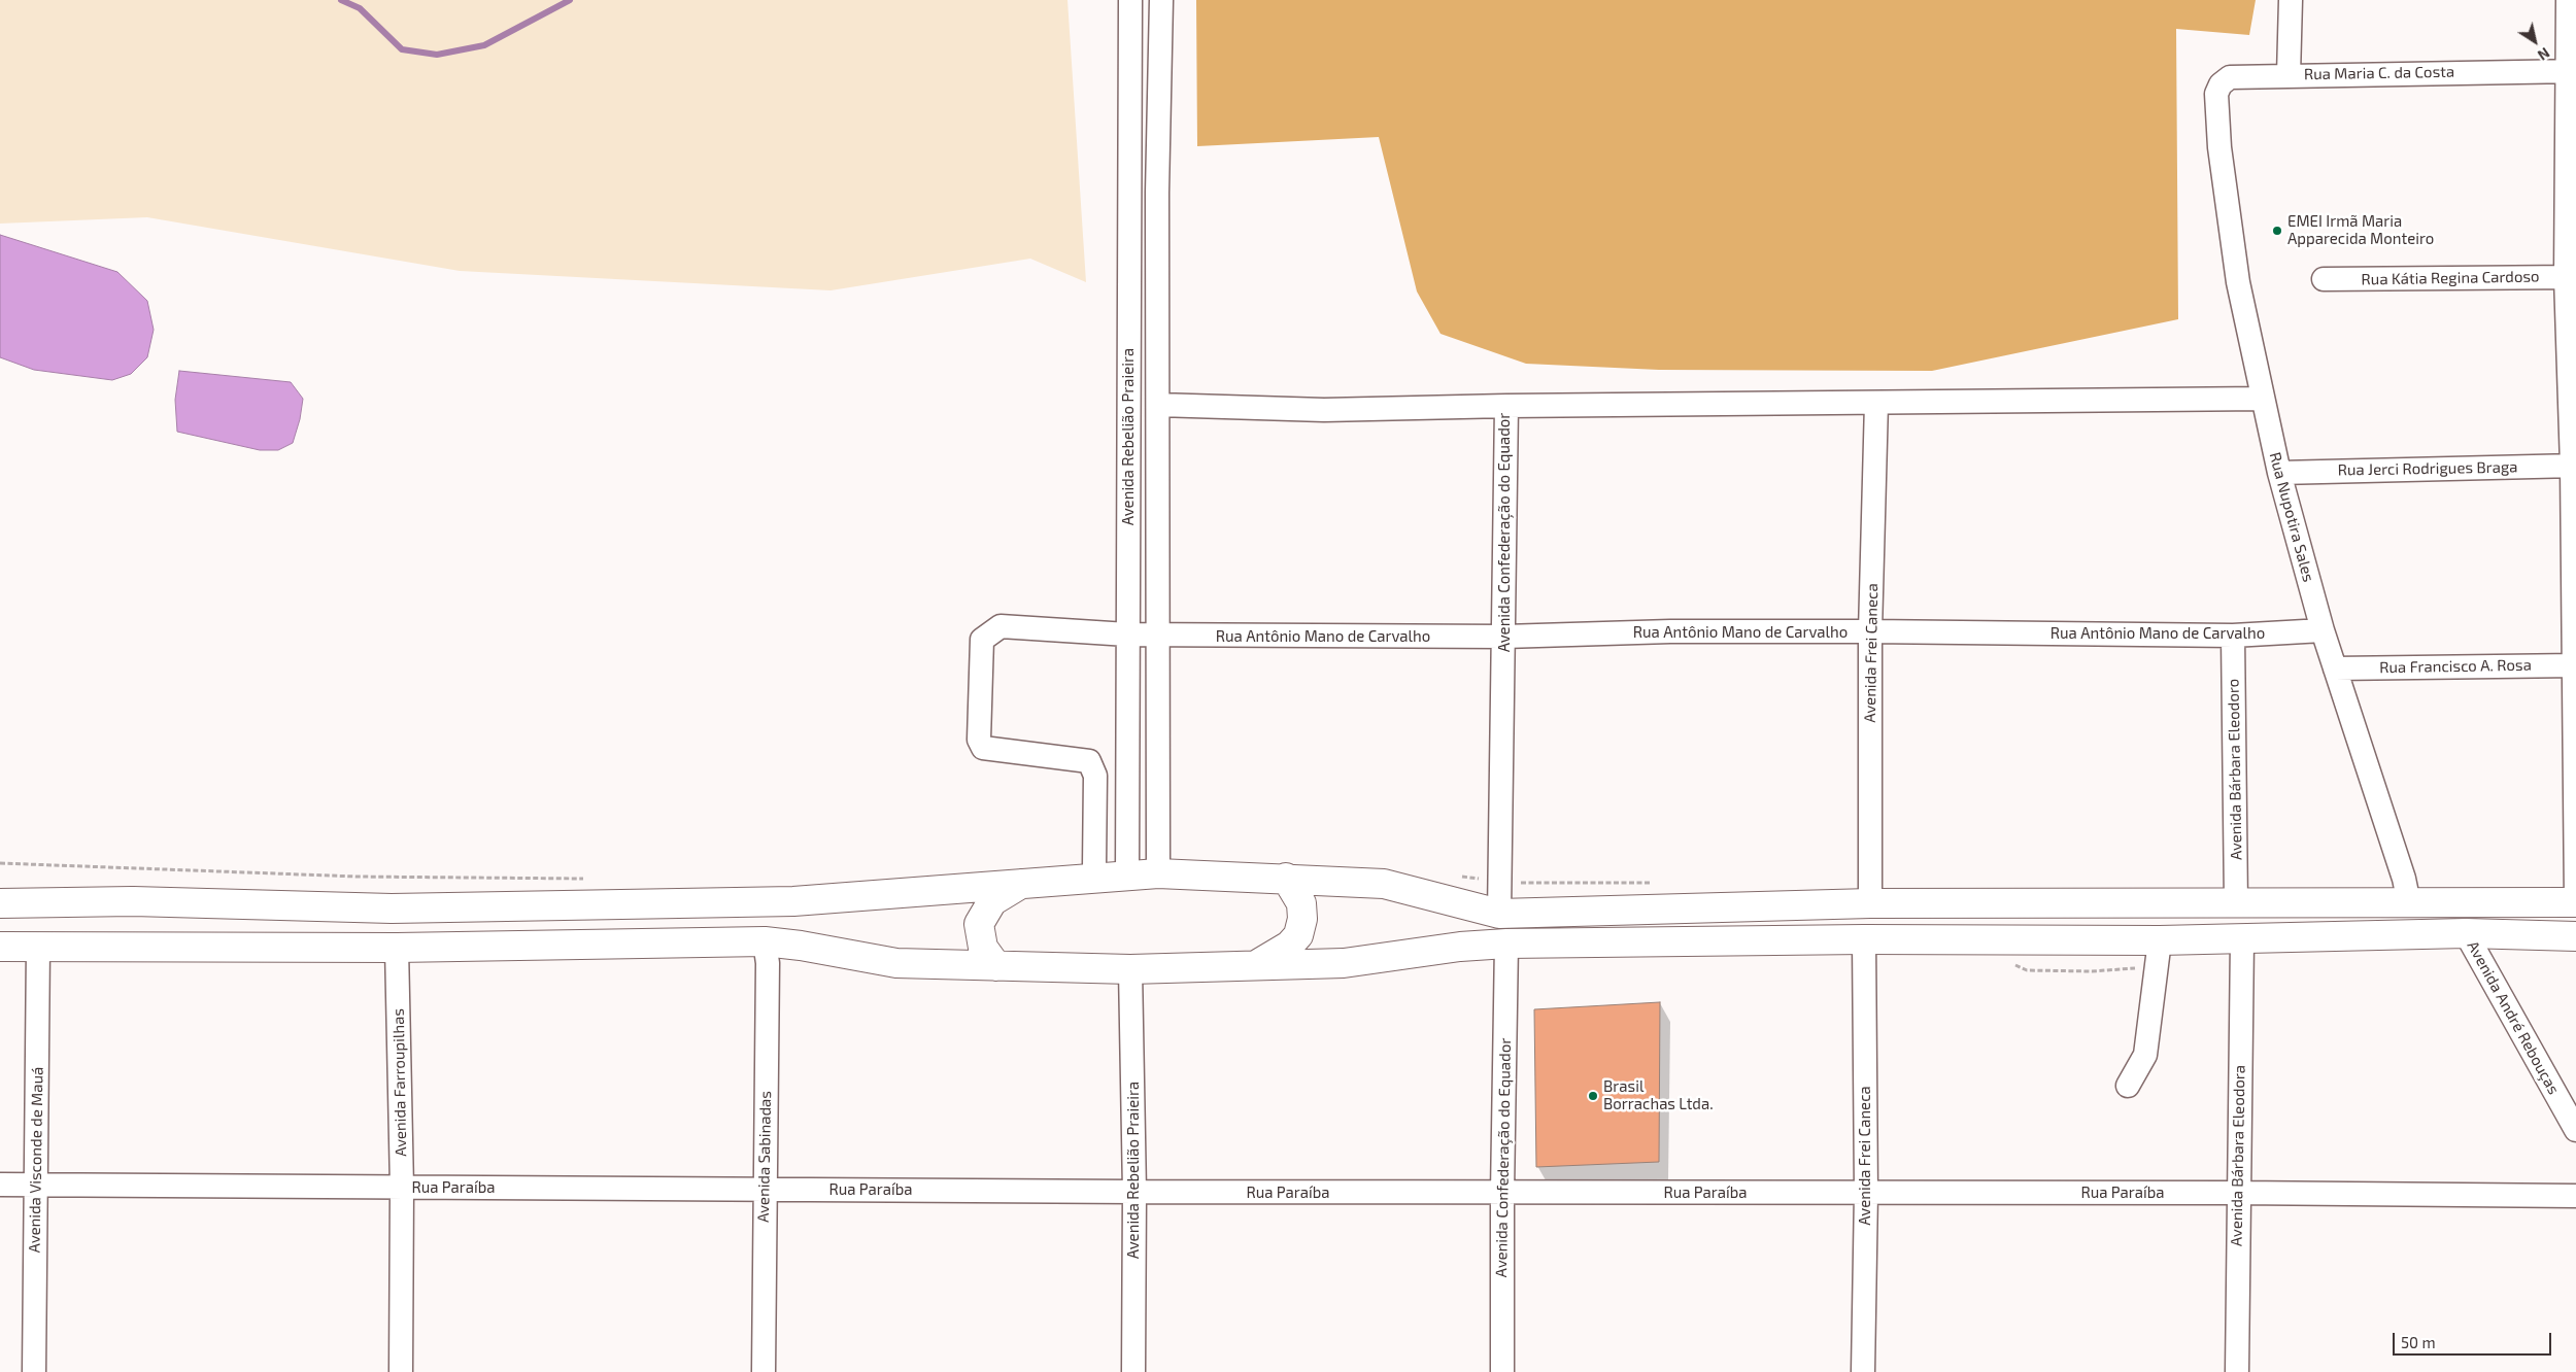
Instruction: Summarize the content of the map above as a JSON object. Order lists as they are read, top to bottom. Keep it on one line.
{"streets":{"street":["Rua Maria C. da Costa","Rua Kátia Regina Cardoso","Avenida Rebelião Praieira","Rua Jerci Rodrigues Braga","Rua Nupotira Sales","Avenida Confederação do Equador","Rua Antônio Mano de Carvalho","Avenida Frei Caneca","Rua Francisco A. Rosa","Avenida Bárbara Eleodoro","Avenida André Rebouças","Avenida Farroupilhas","Avenida Bárbara Eleodora","Avenida Sabinadas","Avenida Visconde de Mauá","Rua Paraíba"]},"crossings":[["Rua Maria C. da Costa","Rua Nupotira Sales"],["Avenida Rebelião Praieira","Avenida Confederação do Equador"],["Avenida Rebelião Praieira","Rua Antônio Mano de Carvalho"],["Avenida Rebelião Praieira","Rua Paraíba"],["Rua Jerci Rodrigues Braga","Rua Nupotira Sales"],["Rua Nupotira Sales","Rua Antônio Mano de Carvalho"],["Rua Nupotira Sales","Rua Francisco A. Rosa"],["Avenida Confederação do Equador","Rua Antônio Mano de Carvalho"],["Avenida Confederação do Equador","Rua Paraíba"],["Rua Antônio Mano de Carvalho","Avenida Frei Caneca"],["Rua Antônio Mano de Carvalho","Avenida Bárbara Eleodoro"],["Avenida Frei Caneca","Rua Paraíba"],["Avenida Farroupilhas","Rua Paraíba"],["Avenida Bárbara Eleodora","Rua Paraíba"],["Avenida Sabinadas","Rua Paraíba"],["Avenida Visconde de Mauá","Rua Paraíba"]],"places":["EMEI Irmã Maria Apparecida Monteiro","Brasil Borrachas Ltda."],"scale_bar":"50 m","north":"bottom right"}
